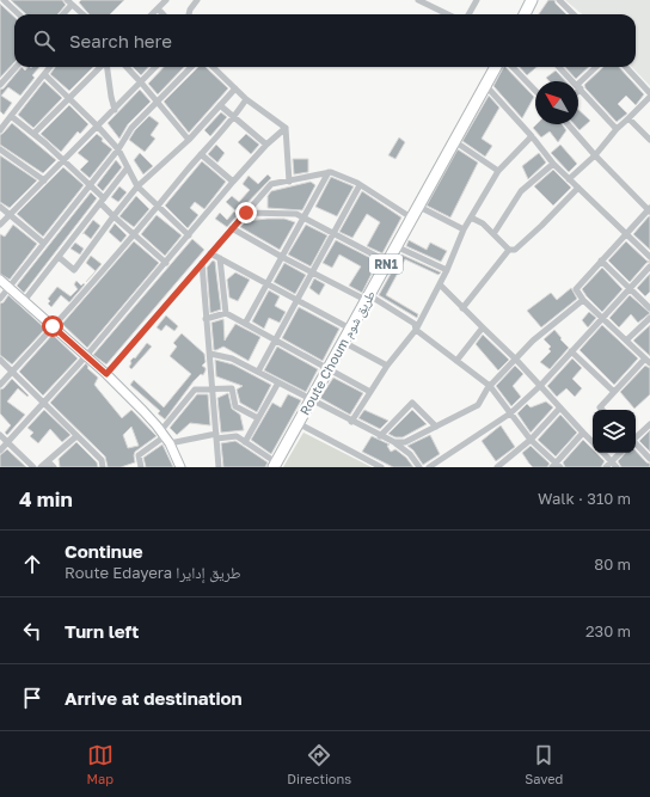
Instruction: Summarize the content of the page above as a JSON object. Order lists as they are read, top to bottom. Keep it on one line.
{"streets":{"highway":["RN1","Route Choum طريق شوم"]},"north":"top left","page":{"search":"Search here","heading":["4 min","Walk · 310 m"],"list":[["Continue","Route Edayera طريق إدايرا","80 m"],["Turn left","230 m"],"Arrive at destination"],"nav":["Map","Directions","Saved"]}}
